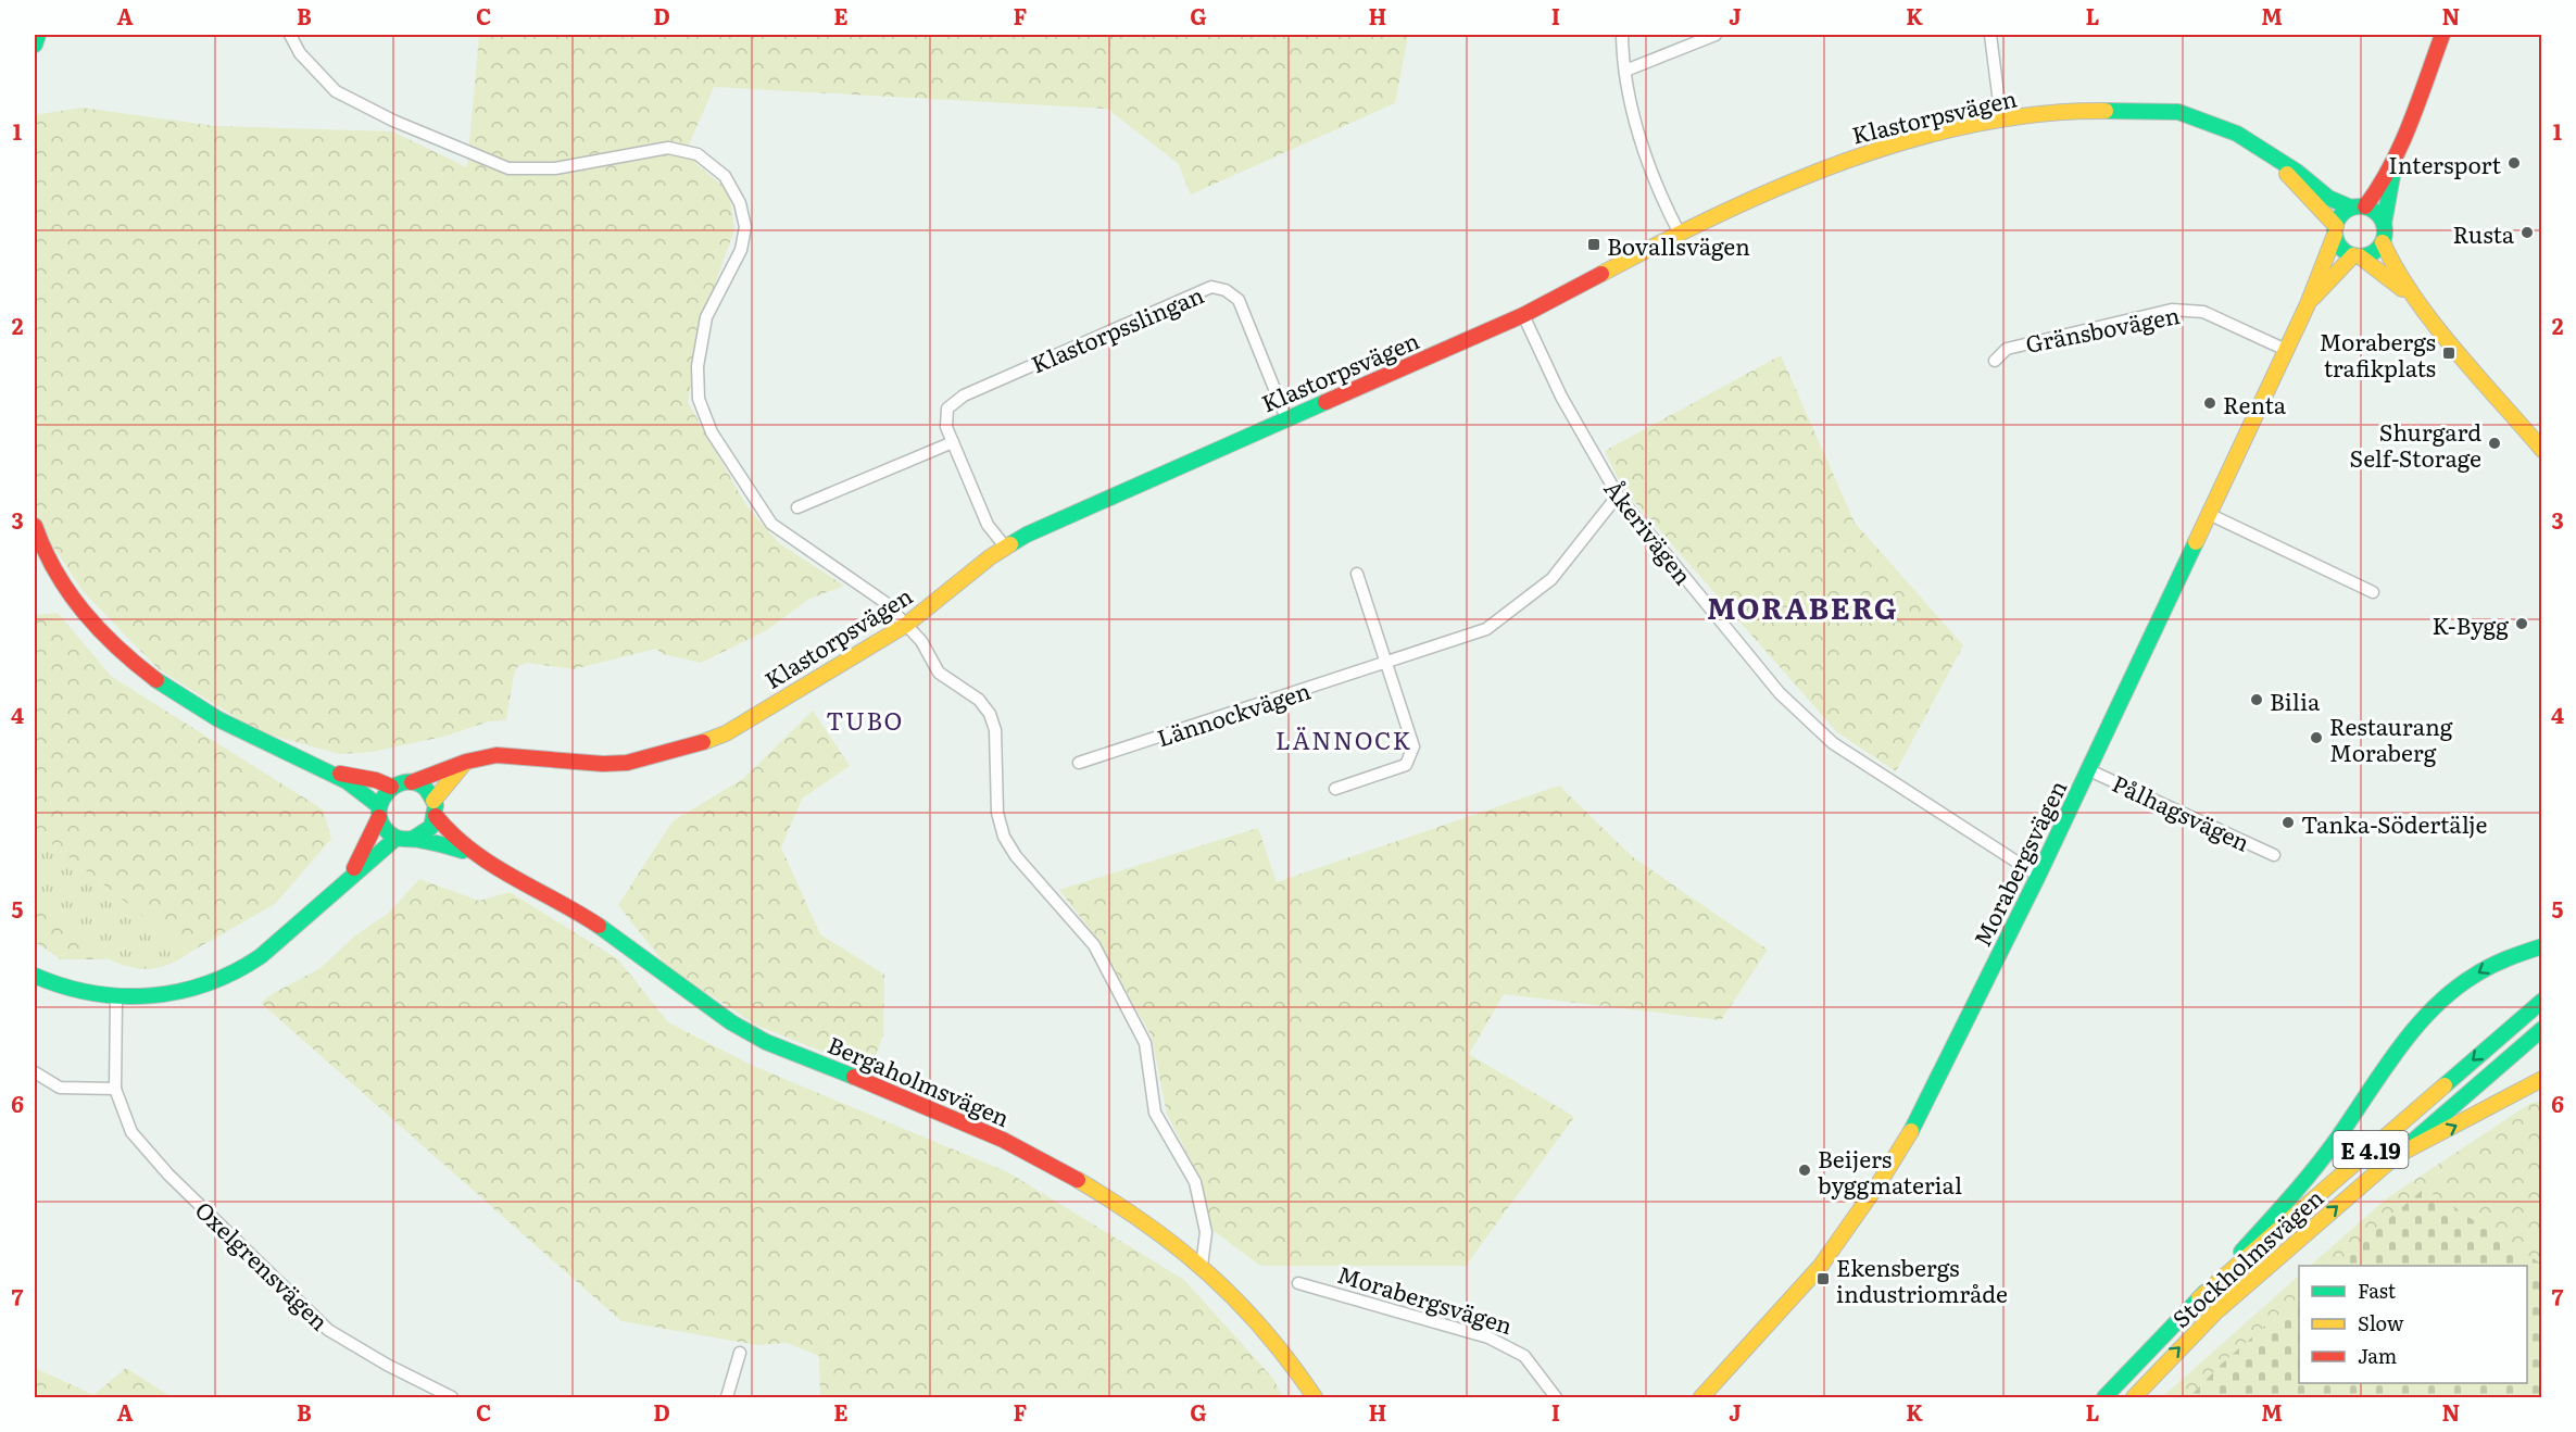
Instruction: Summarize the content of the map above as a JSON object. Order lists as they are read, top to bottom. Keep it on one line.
{"streets":{"main road":["Klastorpsvägen","Morabergsvägen","Bergaholmsvägen","E 4.19","Stockholmsvägen"],"street":["Klastorpsslingan","Gränsbovägen","Åkerivägen","Lännockvägen","Pålhagsvägen","Oxelgrensvägen"]},"crossings":[["Klastorpsvägen","Klastorpsslingan"],["Klastorpsvägen","Åkerivägen"],["Klastorpsvägen","Morabergsvägen"],["Klastorpsvägen","Bergaholmsvägen"],["Gränsbovägen","Morabergsvägen"],["Åkerivägen","Lännockvägen"],["Åkerivägen","Morabergsvägen"],["Pålhagsvägen","Morabergsvägen"],["E 4.19","Stockholmsvägen"]],"districts":["MORABERG","TUBO","LÄNNOCK"],"places":{"other":["Intersport","Rusta","Renta","Shurgard Self-Storage","K-Bygg","Bilia","Restaurang Moraberg","Tanka-Södertälje","Beijers byggmaterial"],"transit":["Bovallsvägen","Morabergs trafikplats","Ekensbergs industriområde"]},"legend":["Fast","Slow","Jam"],"grid":{"columns":["A","B","C","D","E","F","G","H","I","J","K","L","M","N"],"rows":["1","2","3","4","5","6","7"]}}
